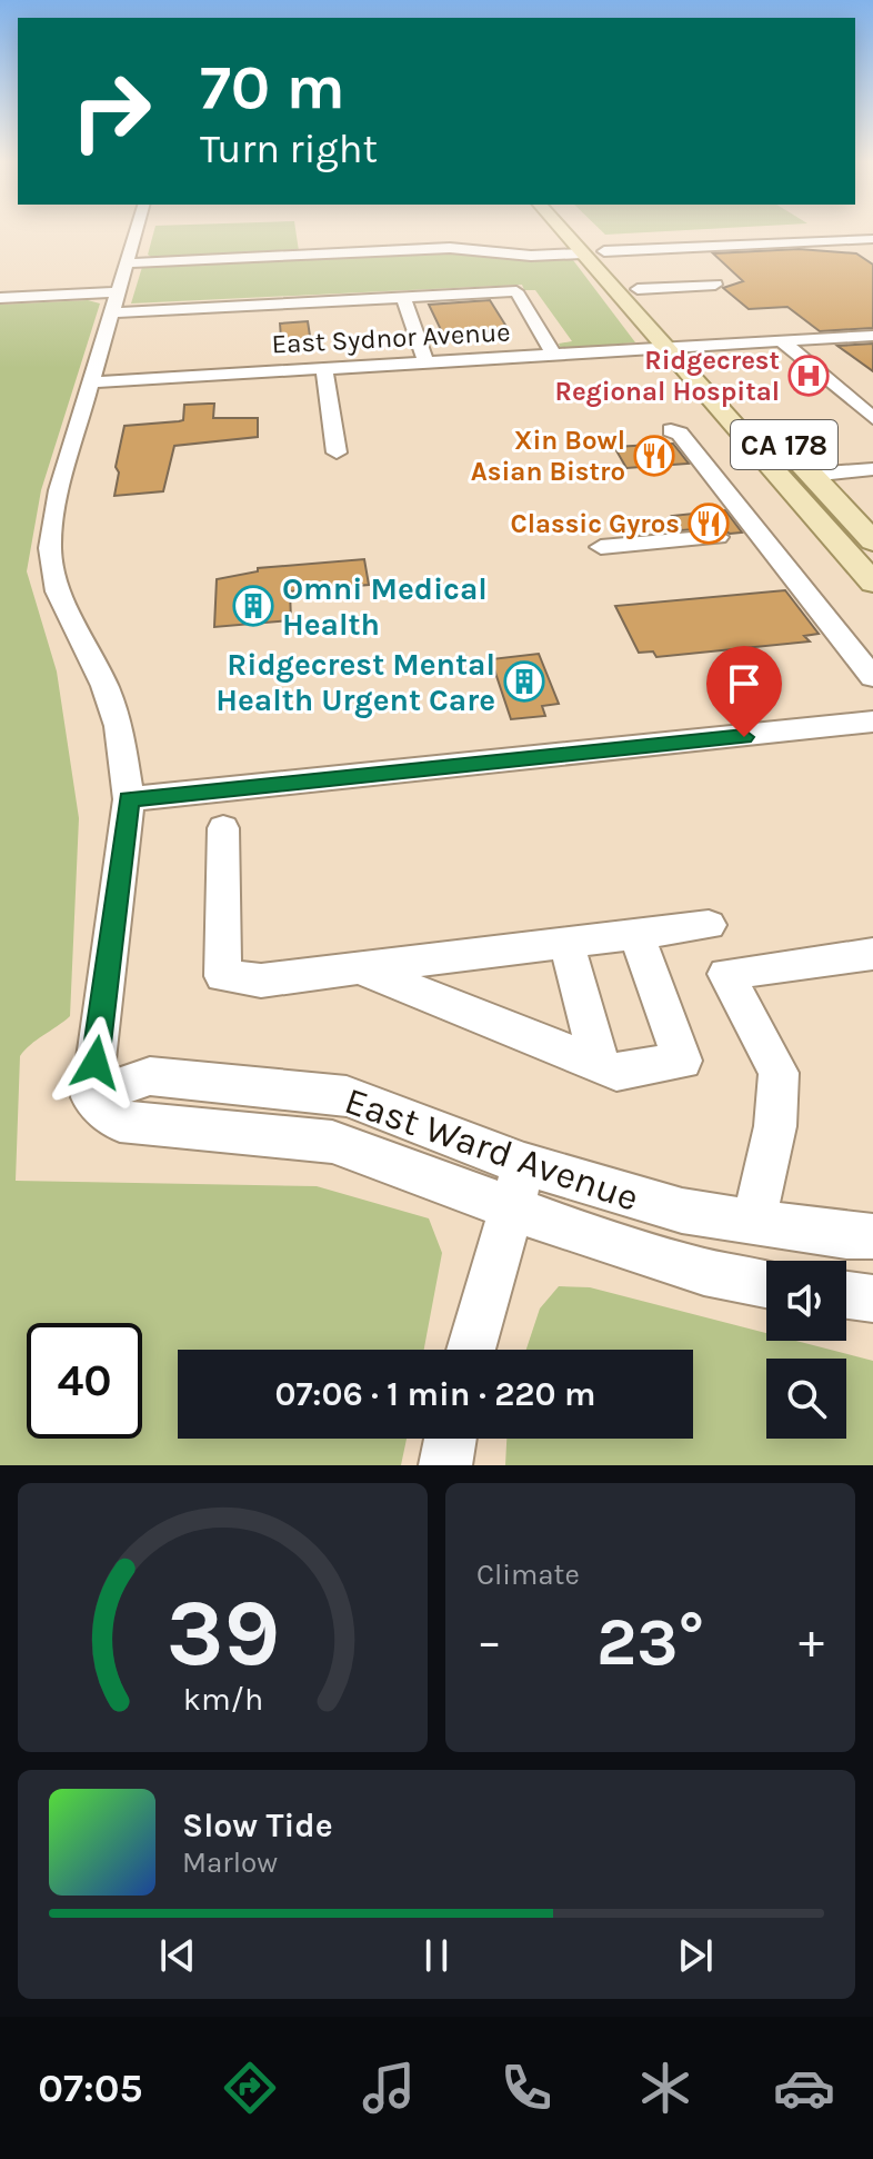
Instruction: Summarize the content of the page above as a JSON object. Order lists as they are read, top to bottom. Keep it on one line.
{"streets":{"main road":["CA 178"],"street":["East Sydnor Avenue","East Ward Avenue"]},"crossings":[["East Sydnor Avenue","CA 178"]],"places":{"hospital":["Ridgecrest Regional Hospital"],"restaurant":["Xin Bowl Asian Bistro","Classic Gyros"],"building":["Omni Medical Health","Ridgecrest Mental Health Urgent Care"]},"page":{"turn":["70 m","Turn right"],"limit":"40","trip":"07:06 · 1 min · 220 m","tile":"Climate","heat":["−","23°","+"],"song":["Slow Tide","Marlow"],"tabs":"07:05","gauge":["39","km/h"]}}
